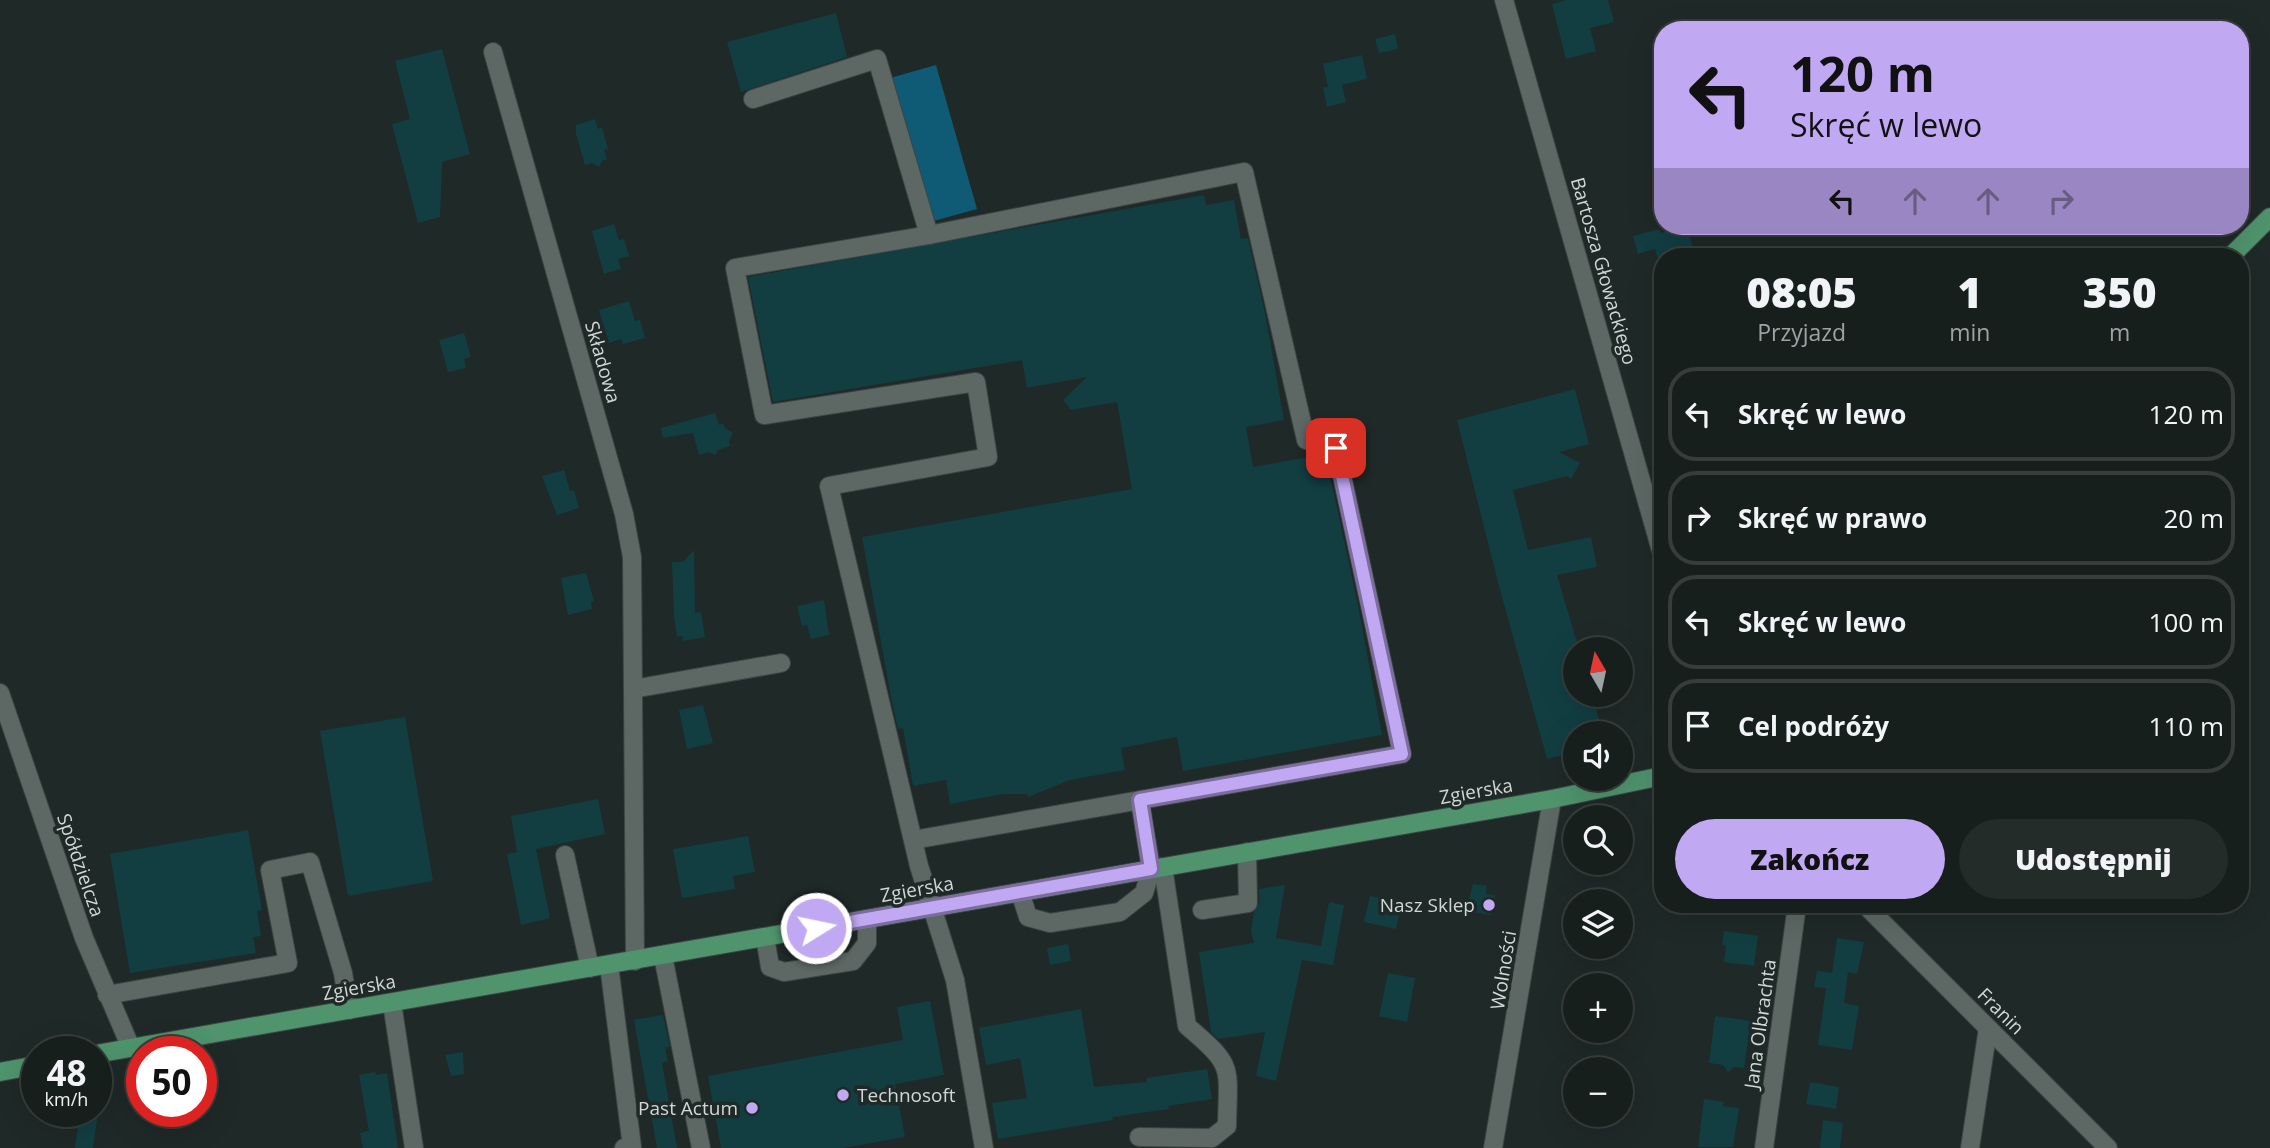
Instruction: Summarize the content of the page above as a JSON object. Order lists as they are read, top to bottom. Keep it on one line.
{"streets":{"main road":["Zgierska"],"street":["Bartosza Głowackiego","Składowa","Spółdzielcza","Wolności","Franin","Jana Olbrachta"]},"crossings":[["Składowa","Zgierska"],["Zgierska","Wolności"]],"places":["Nasz Sklep","Technosoft","Past Actum"],"north":"top","page":{"turn":["120 m","Skręć w lewo"],"eta":["08:05","Przyjazd","1","min","350","m"],"list":[{"name":"Skręć w lewo","value":"120 m"},{"name":"Skręć w prawo","value":"20 m"},{"name":"Skręć w lewo","value":"100 m"},{"name":"Cel podróży","value":"110 m"}],"map_buttons":["+","−"],"buttons":["Zakończ","Udostępnij"],"speed":"48 km/h","limit":"50"}}
